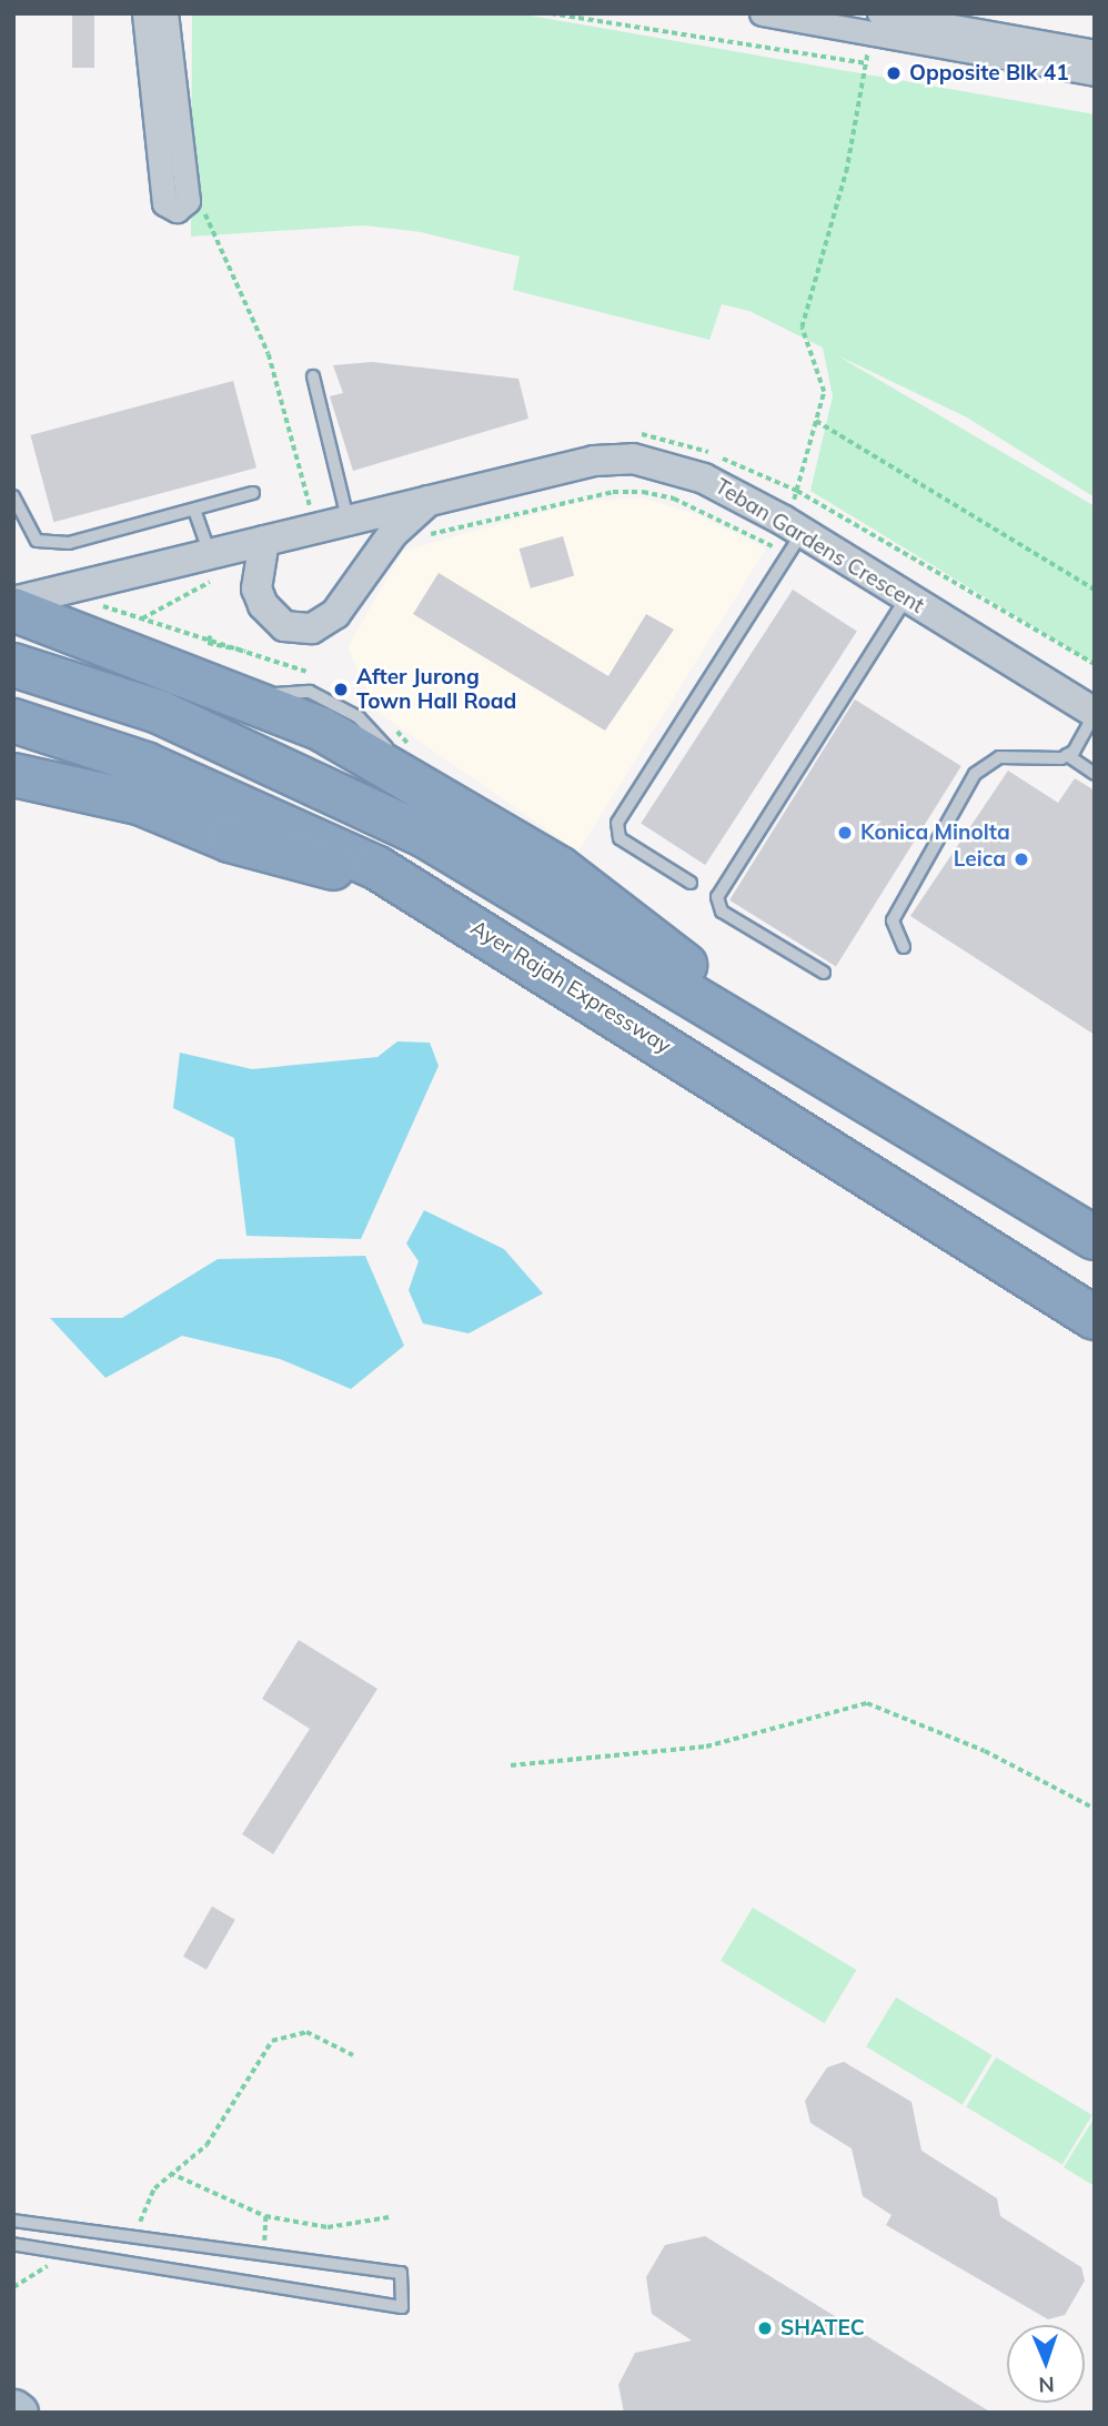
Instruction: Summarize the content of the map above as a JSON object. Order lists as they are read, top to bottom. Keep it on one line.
{"streets":{"highway":["Ayer Rajah Expressway"],"street":["Teban Gardens Crescent"]},"places":["Opposite Blk 41","After Jurong Town Hall Road","Konica Minolta","Leica","SHATEC"],"north":"bottom"}
